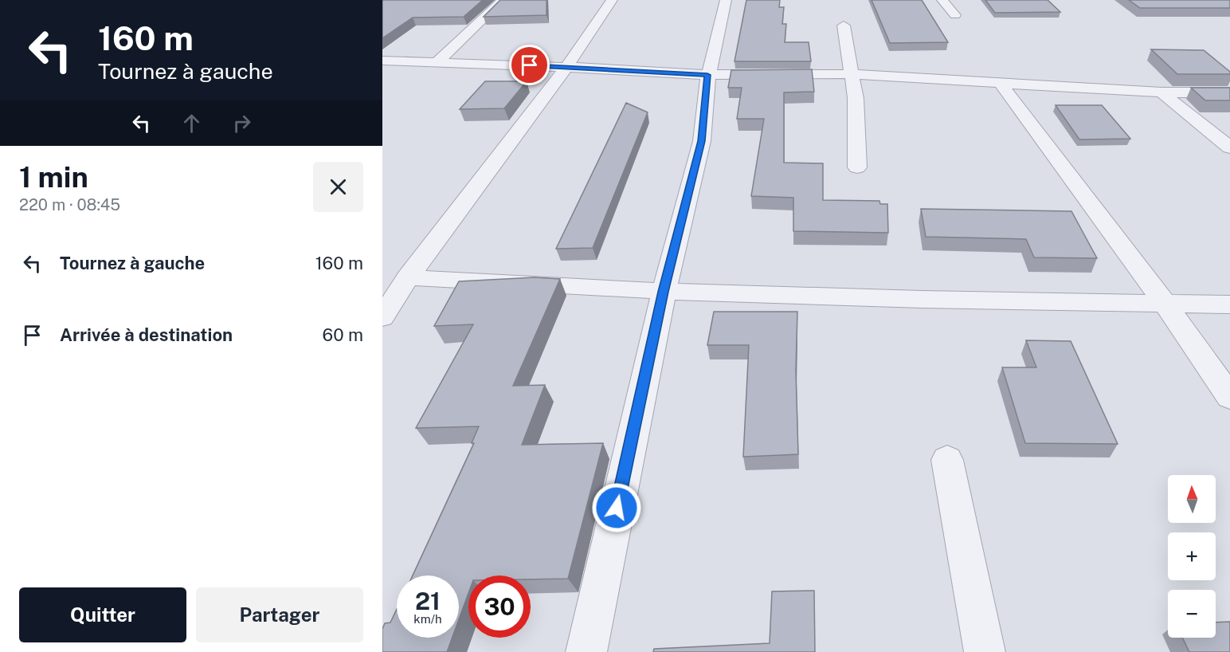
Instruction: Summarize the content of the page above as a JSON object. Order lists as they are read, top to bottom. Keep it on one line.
{"north":"top","page":{"turn":["160 m","Tournez à gauche"],"heading":["1 min","220 m · 08:45"],"list":[{"name":"Tournez à gauche","value":"160 m"},{"name":"Arrivée à destination","value":"60 m"}],"map_buttons":["+","−"],"speed":"21 km/h","limit":"30","buttons":["Quitter","Partager"]}}
